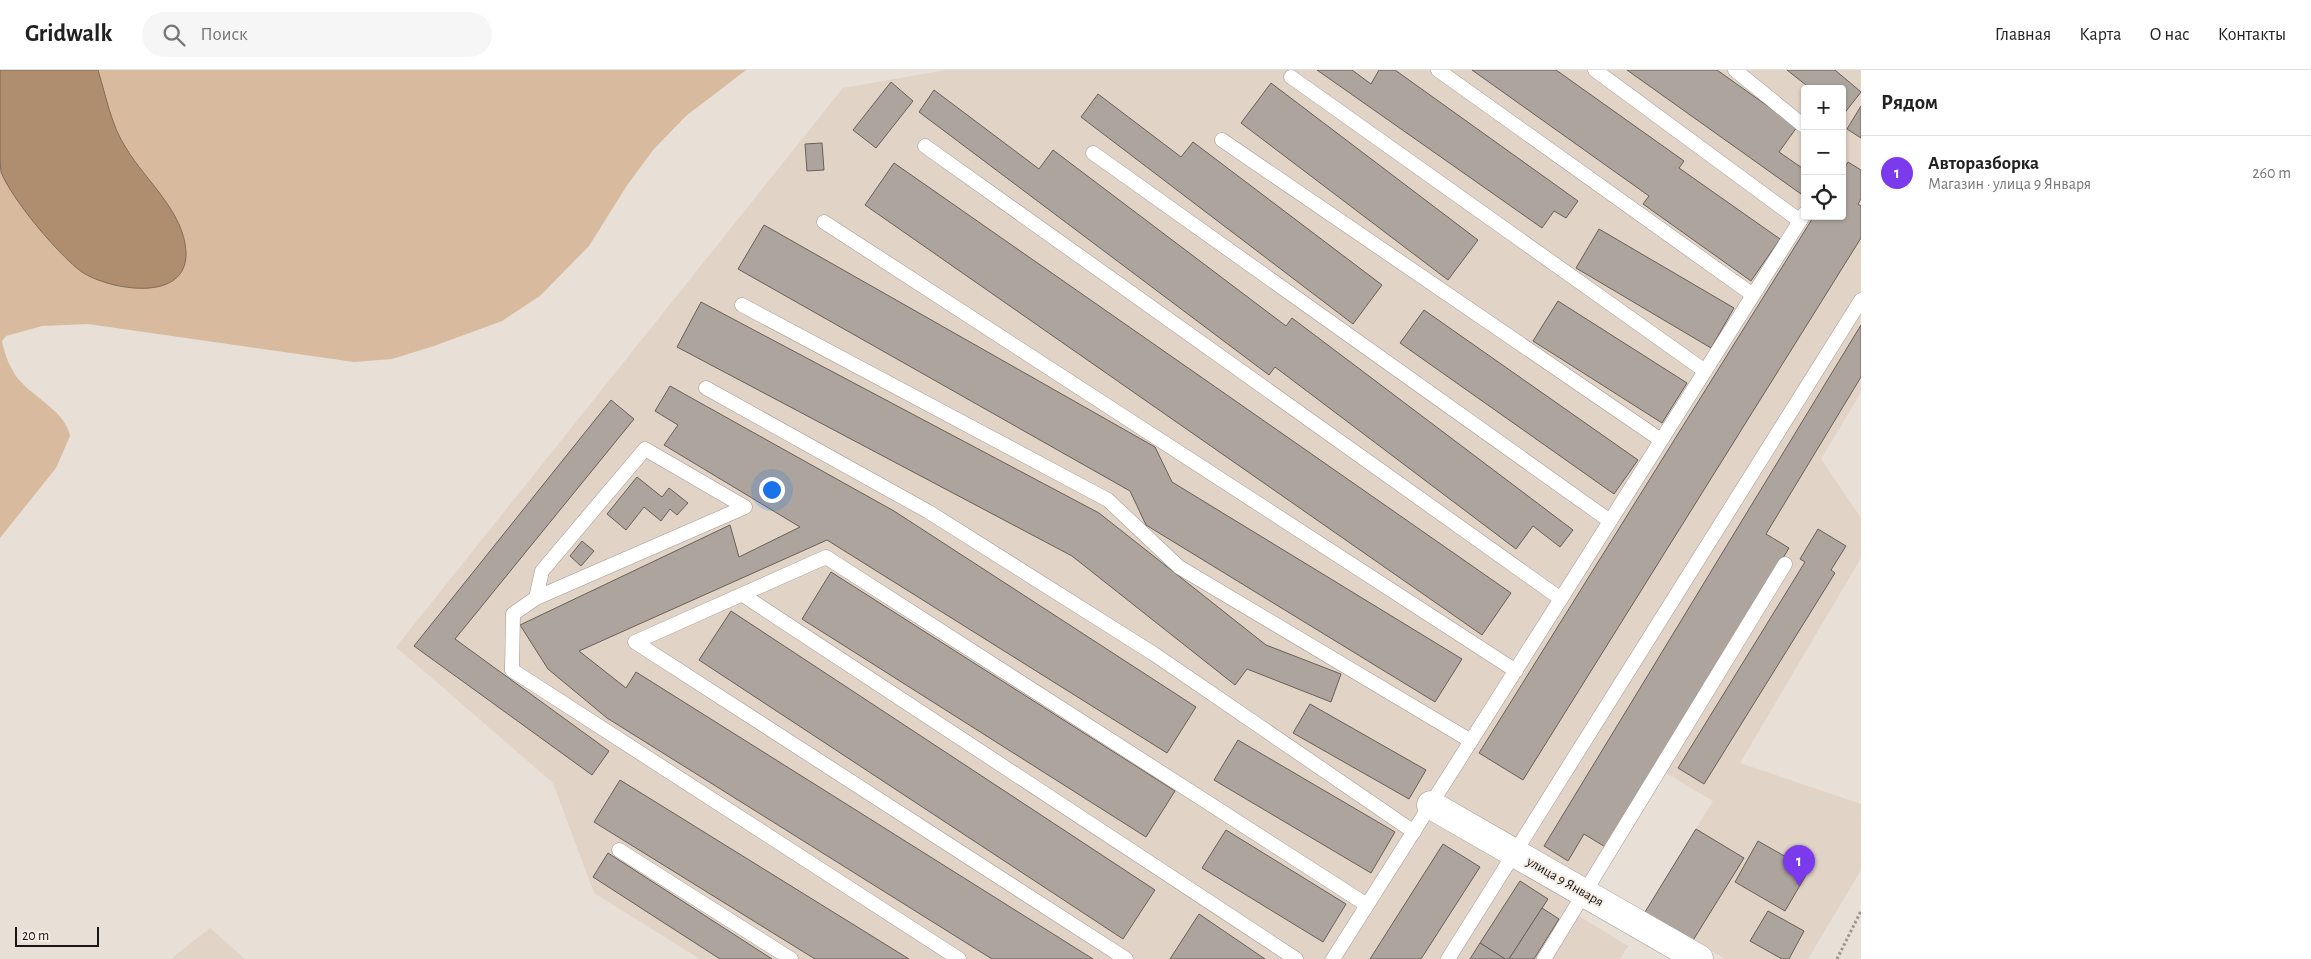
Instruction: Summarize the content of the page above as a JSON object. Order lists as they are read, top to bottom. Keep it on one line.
{"streets":{"street":["улица 9 Января"]},"scale_bar":"20 m","page":{"header":"Gridwalk","search":"Поиск","nav":["Главная","Карта","О нас","Контакты"],"heading":"Рядом","map_buttons":["+","−"],"list":[{"mark":"1","name":"Авторазборка","note":"Магазин · улица 9 Января","value":"260 m"}],"pins":"1","scale":"20 m"}}
